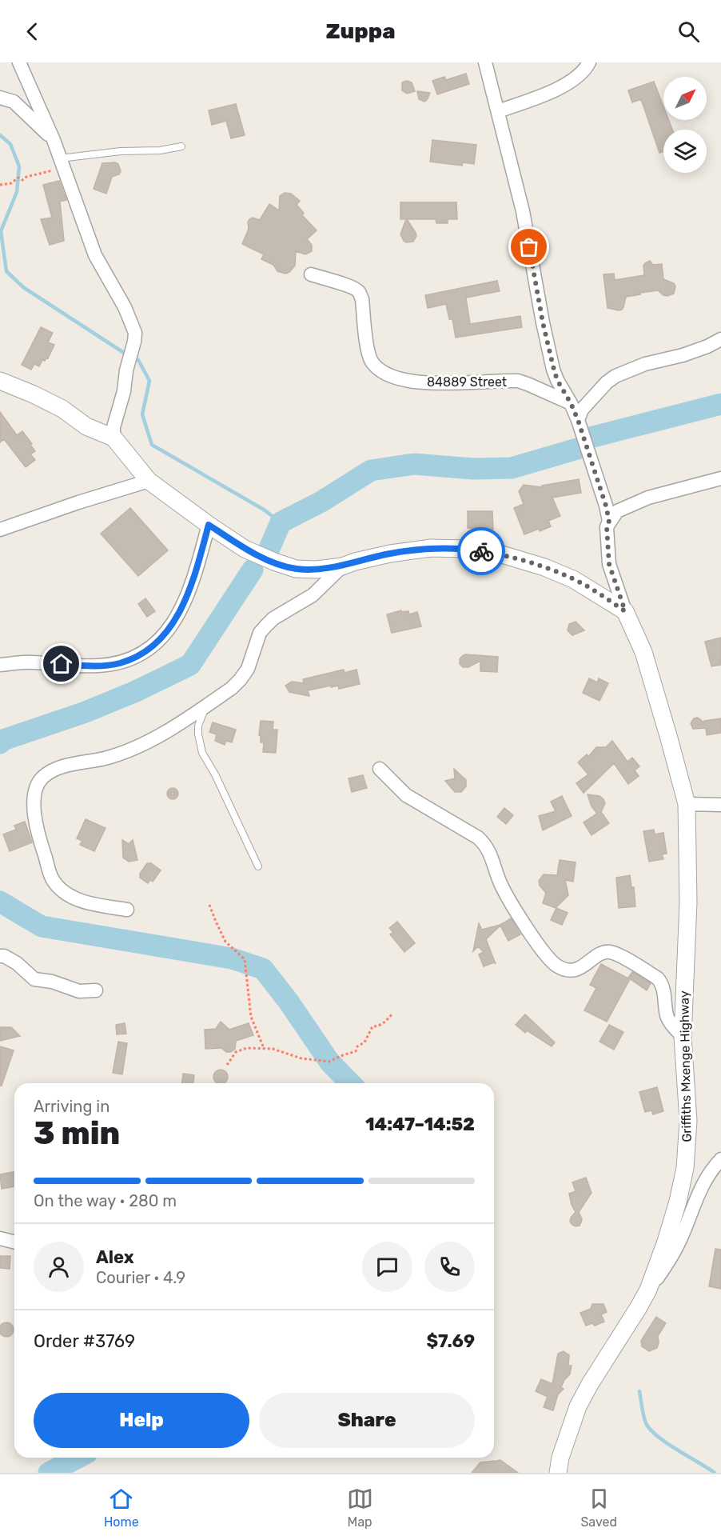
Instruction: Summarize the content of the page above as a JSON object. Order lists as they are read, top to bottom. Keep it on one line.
{"streets":{"street":["84889 Street","Griffiths Mxenge Highway"]},"north":"top right","page":{"header":"Zuppa","heading":["3 min","Arriving in","14:47–14:52"],"panel":["Alex","Courier · 4.9","Order #3769","$7.69"],"bar":"On the way · 280 m","buttons":["Help","Share"],"tabs":["Home","Map","Saved"]}}
